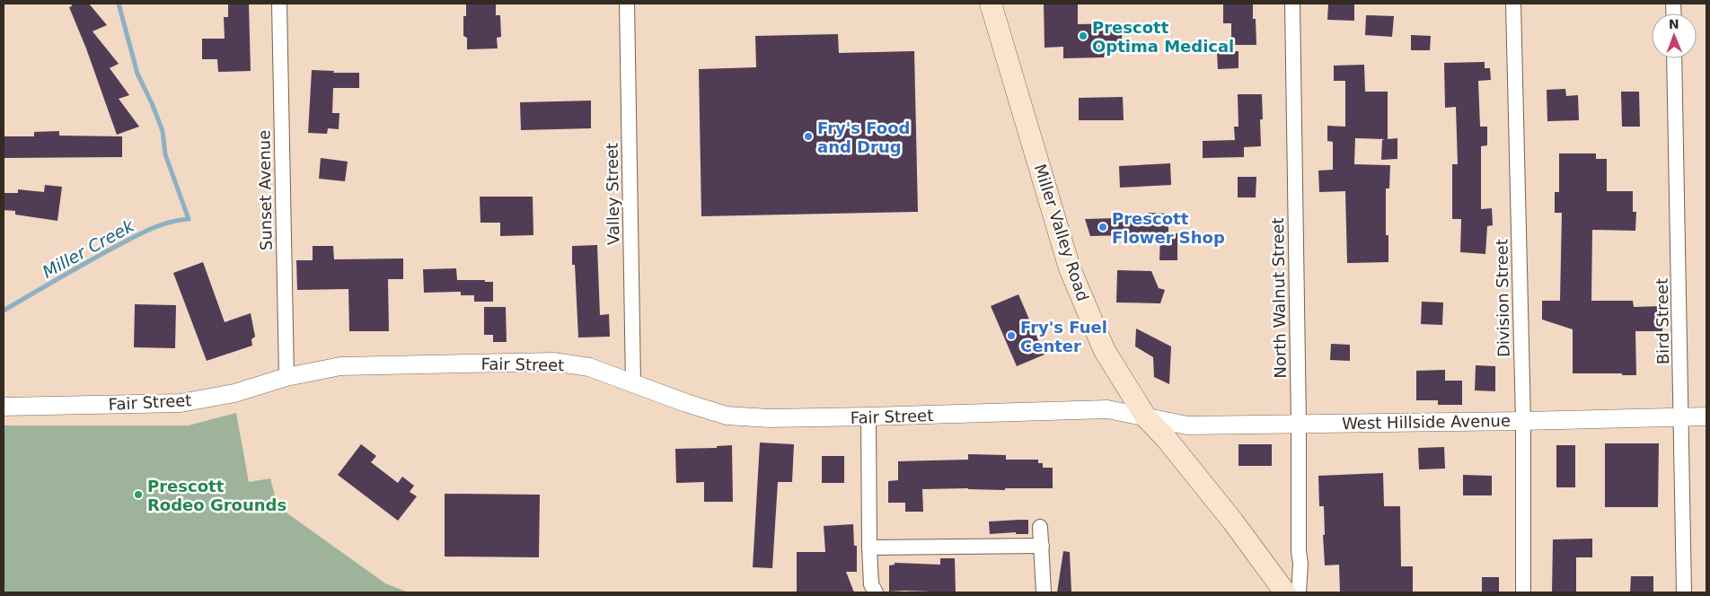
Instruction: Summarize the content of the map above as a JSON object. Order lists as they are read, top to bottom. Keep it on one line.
{"streets":{"main road":["Miller Valley Road"],"street":["Sunset Avenue","Valley Street","North Walnut Street","Division Street","Bird Street","Fair Street","West Hillside Avenue"]},"crossings":[["Sunset Avenue","Fair Street"],["Valley Street","Fair Street"],["Miller Valley Road","Fair Street"],["Miller Valley Road","West Hillside Avenue"],["North Walnut Street","West Hillside Avenue"],["Division Street","West Hillside Avenue"],["Bird Street","West Hillside Avenue"],["Fair Street","West Hillside Avenue"]],"water":["Miller Creek"],"places":["Prescott Optima Medical","Fry's Food and Drug","Prescott Flower Shop","Fry's Fuel Center","Prescott Rodeo Grounds"],"north":"top"}
